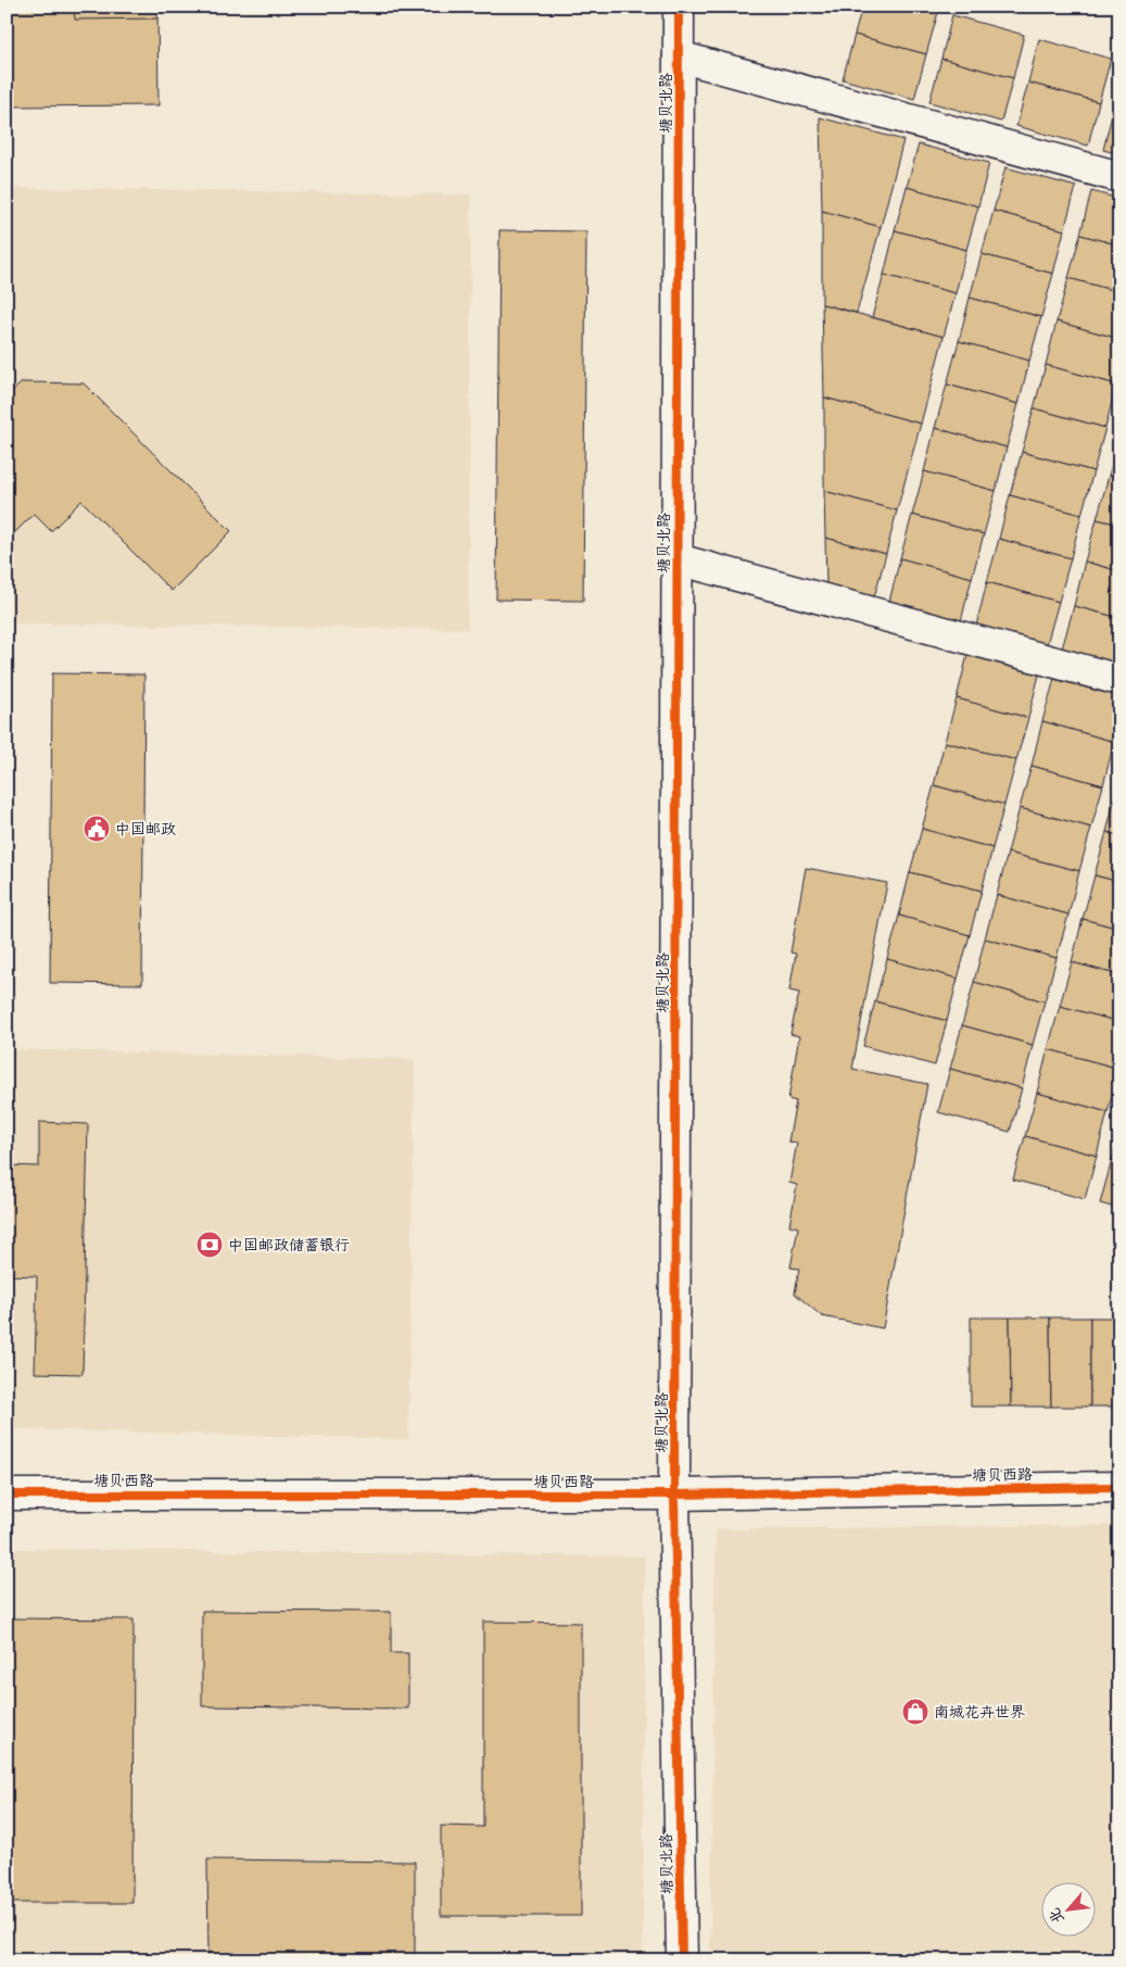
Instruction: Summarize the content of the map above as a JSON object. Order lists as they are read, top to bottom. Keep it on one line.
{"streets":{"street":["塘贝北路","塘贝西路"]},"crossings":[["塘贝北路","塘贝西路"]],"places":{"public building":["中国邮政"],"bank":["中国邮政储蓄银行"],"shop":["南城花卉世界"]},"north":"bottom left"}
